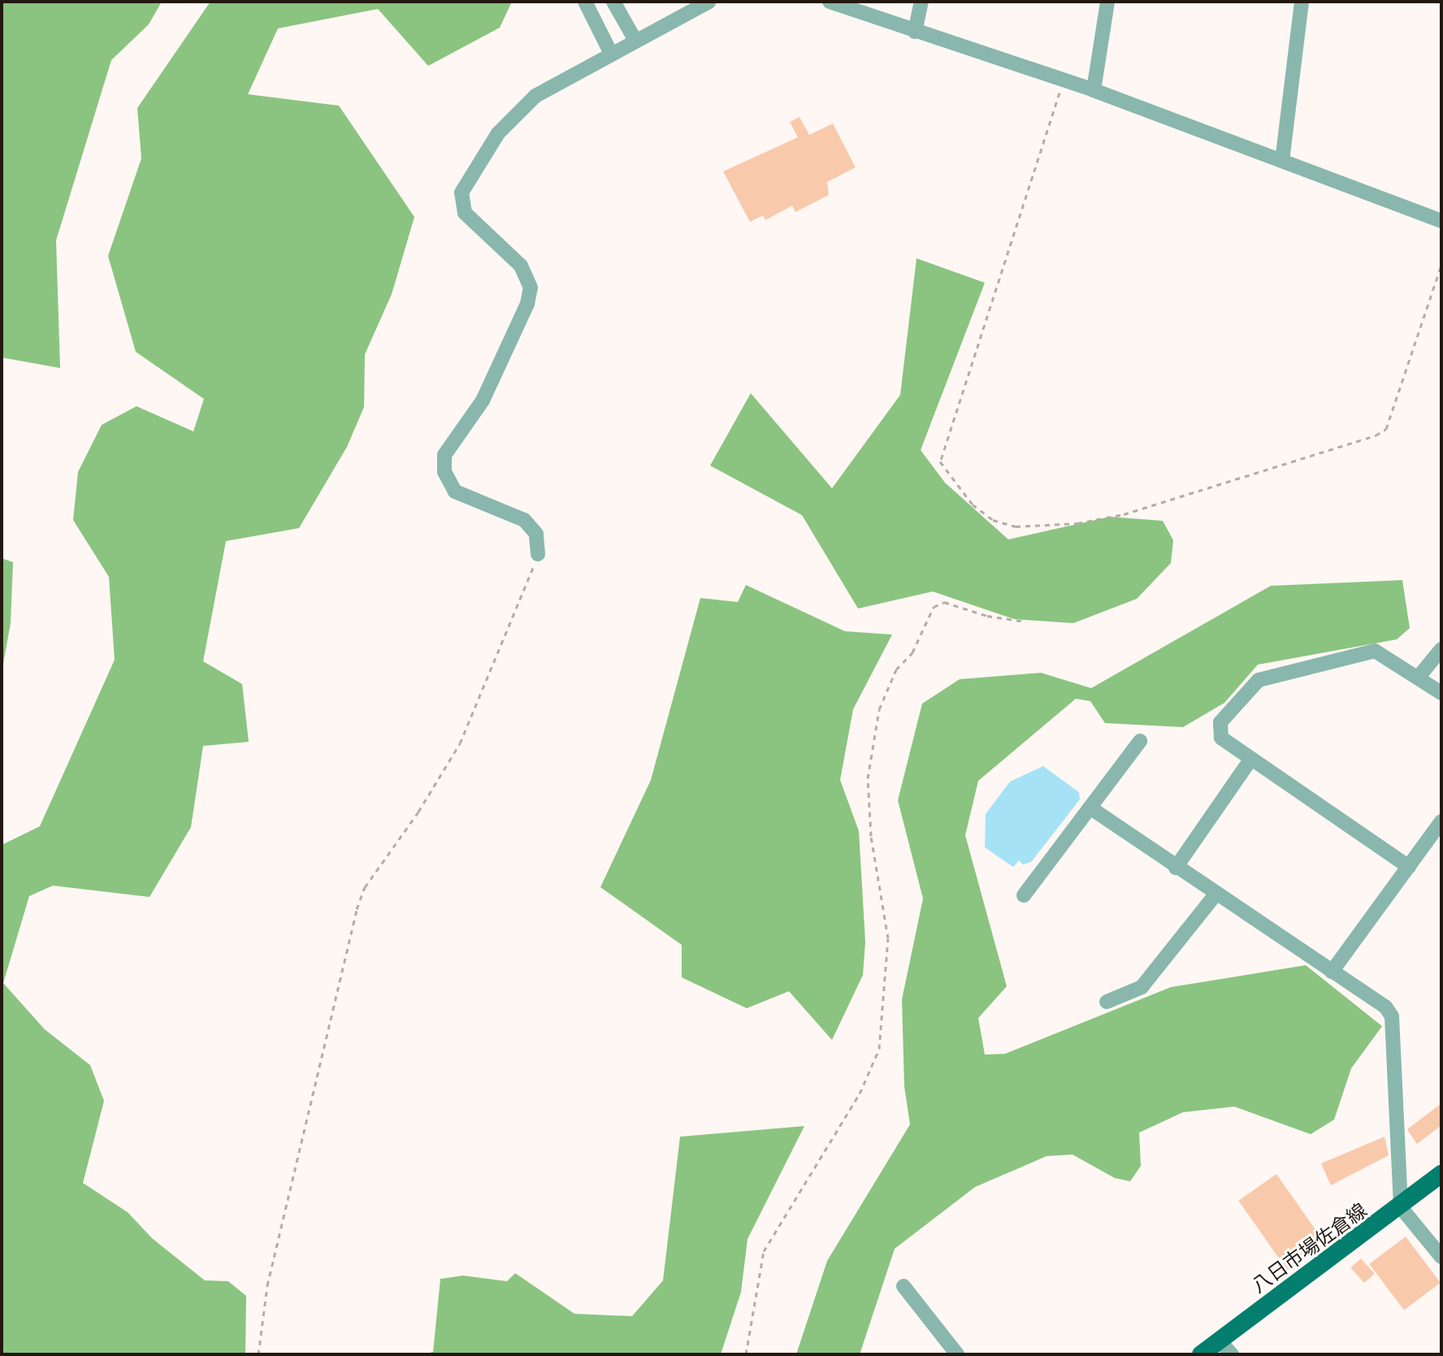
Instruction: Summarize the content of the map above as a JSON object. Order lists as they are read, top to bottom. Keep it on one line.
{"streets":{"main road":["八日市場佐倉線"]}}
